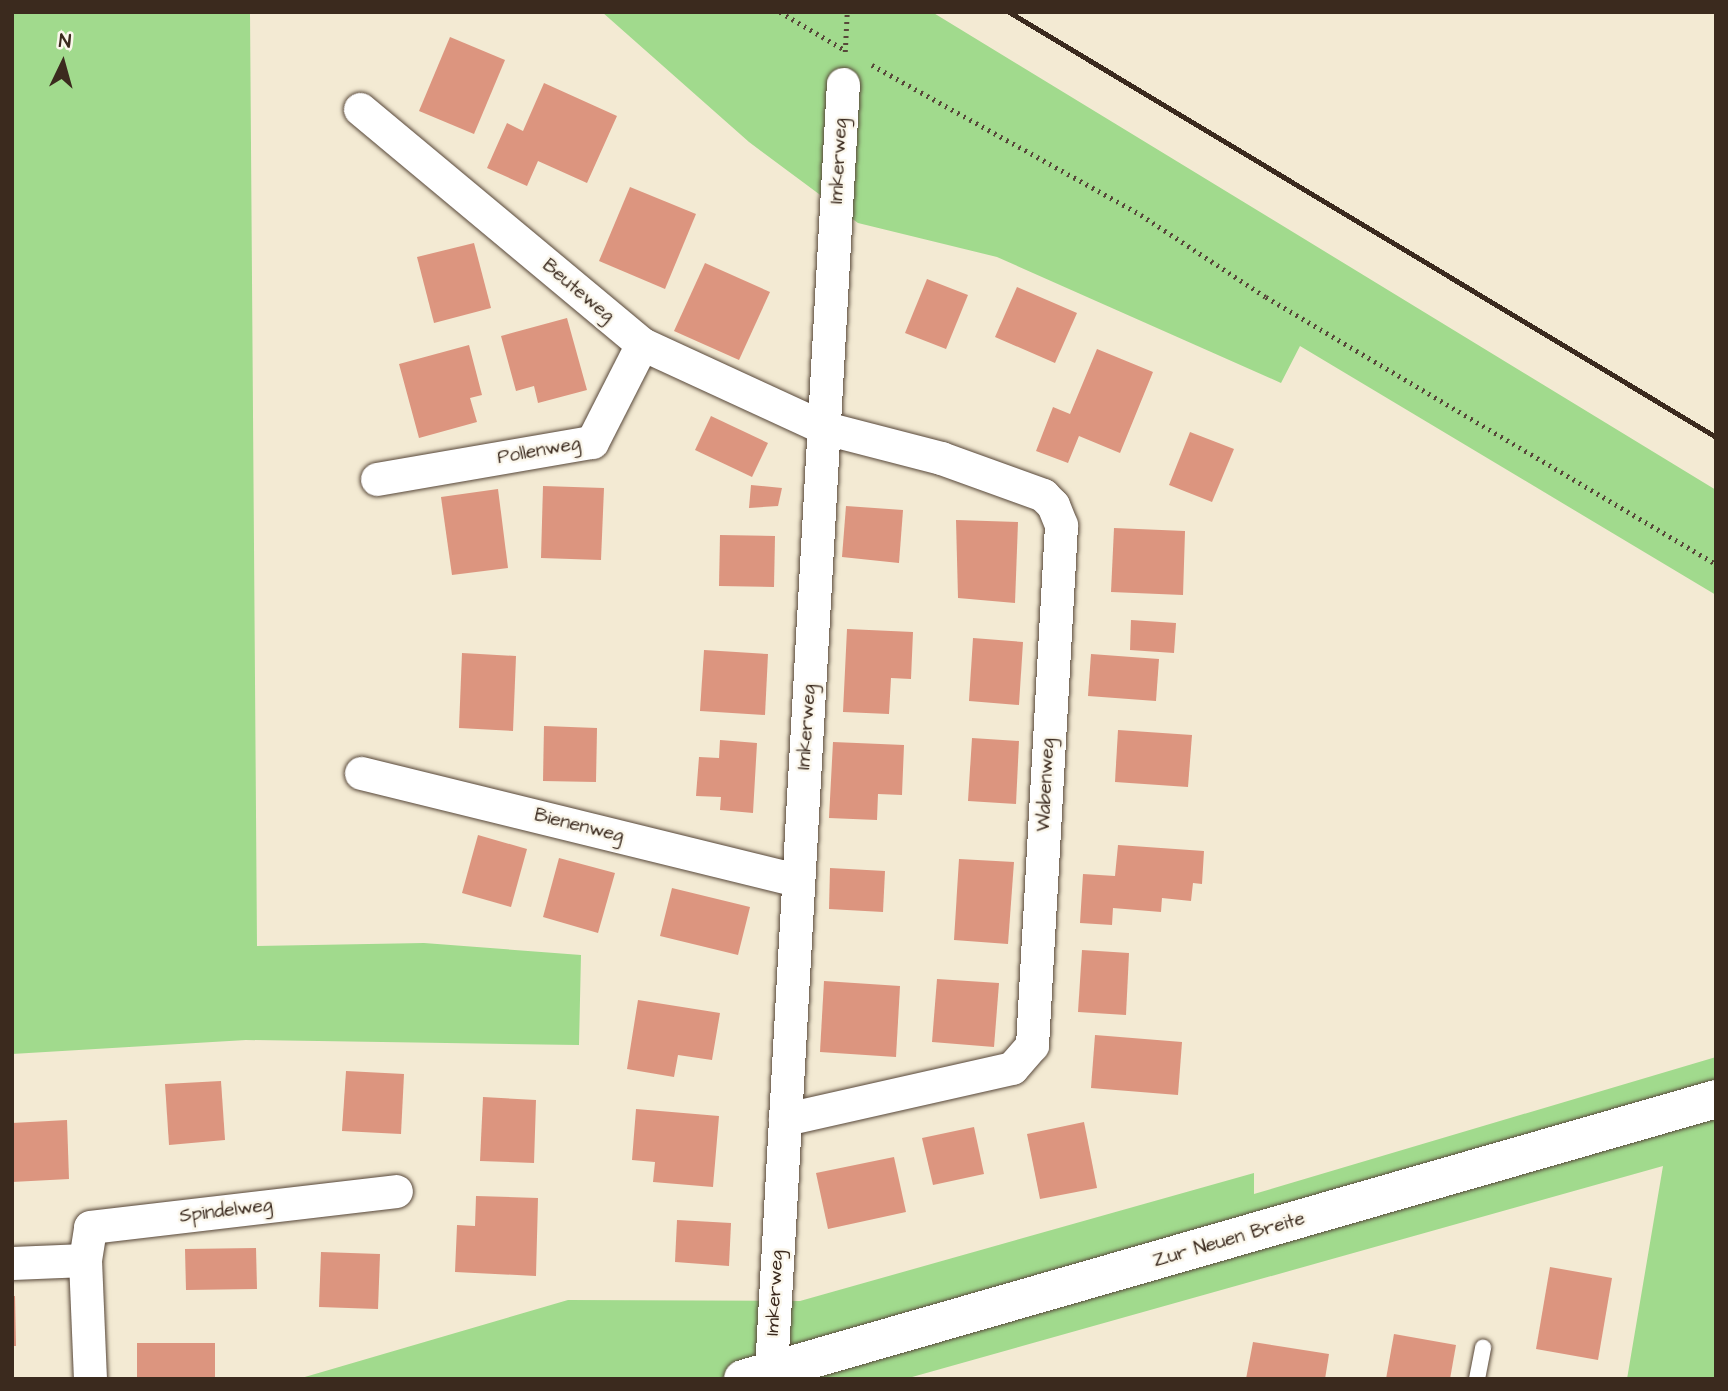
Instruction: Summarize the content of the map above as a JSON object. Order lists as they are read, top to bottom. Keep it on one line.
{"streets":{"street":["Imkerweg","Beuteweg","Pollenweg","Wabenweg","Bienenweg","Spindelweg","Zur Neuen Breite"]},"crossings":[["Imkerweg","Beuteweg"],["Imkerweg","Wabenweg"],["Imkerweg","Bienenweg"],["Imkerweg","Zur Neuen Breite"],["Beuteweg","Pollenweg"],["Beuteweg","Wabenweg"]],"north":"top"}
